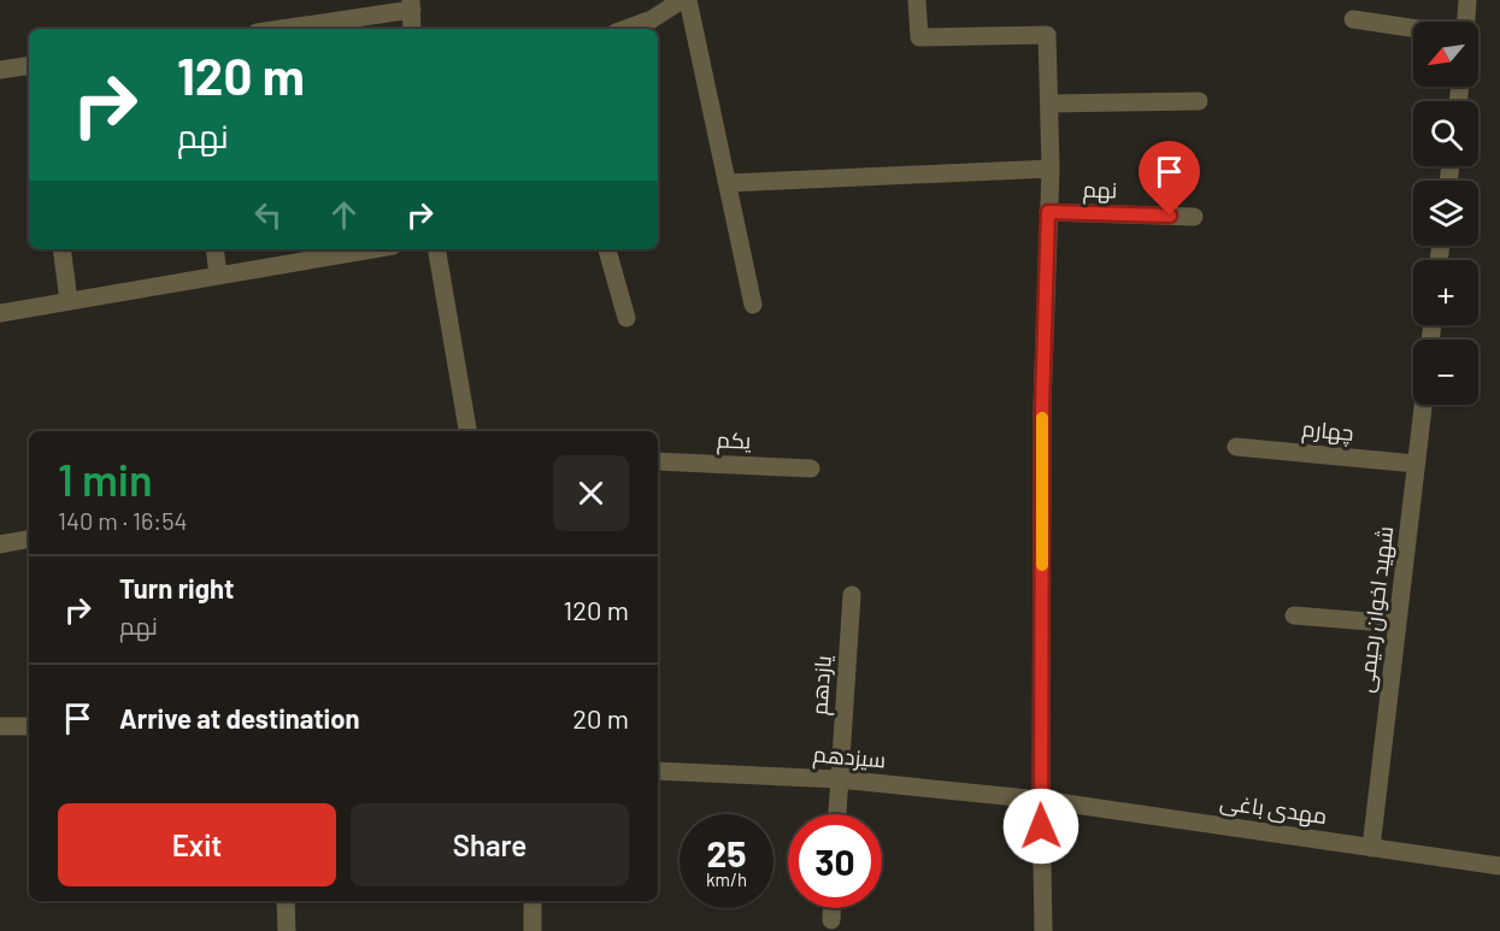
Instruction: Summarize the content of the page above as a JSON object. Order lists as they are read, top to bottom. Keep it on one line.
{"streets":{"street":["نهم","چهارم","یکم","شهید اخوان رحیمی","یازدهم","سیزدهم","مهدی باغی"]},"crossings":[["چهارم","شهید اخوان رحیمی"],["شهید اخوان رحیمی","مهدی باغی"],["یازدهم","سیزدهم"],["سیزدهم","مهدی باغی"]],"north":"bottom left","page":{"map_buttons":["+","−"],"turn":["120 m","نهم"],"heading":["1 min","140 m · 16:54"],"list":[{"name":"Turn right","note":"نهم","value":"120 m"},{"name":"Arrive at destination","value":"20 m"}],"buttons":["Exit","Share"],"speed":"25 km/h","limit":"30"}}
